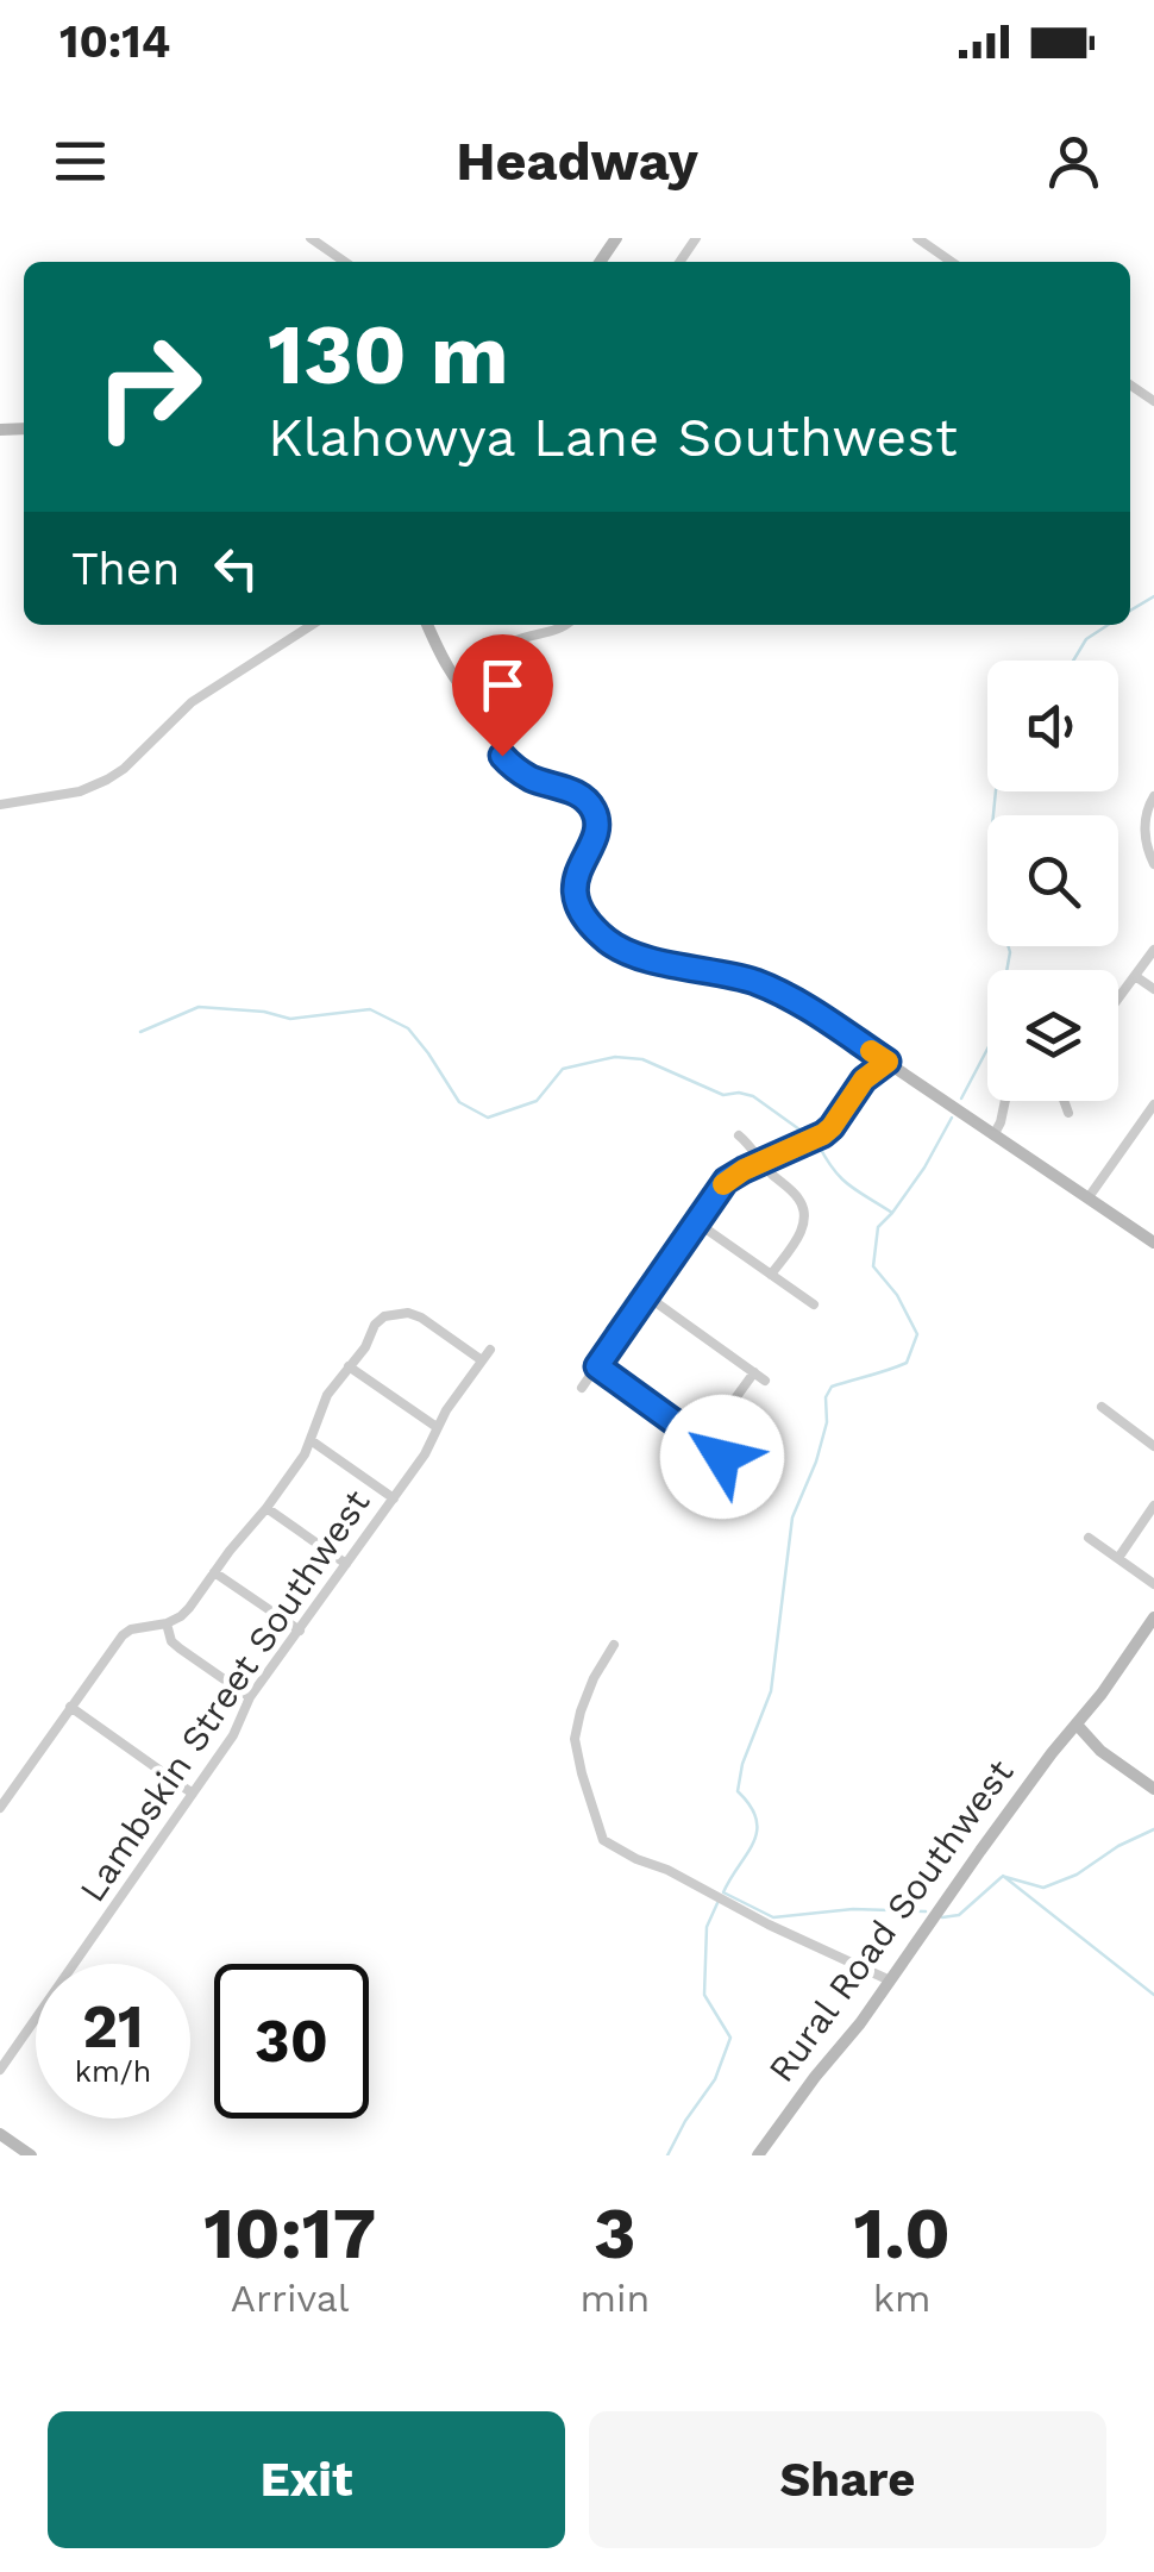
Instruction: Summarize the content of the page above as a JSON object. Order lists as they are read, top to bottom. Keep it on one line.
{"streets":{"street":["Lambskin Street Southwest","Rural Road Southwest"]},"page":{"status":"10:14","header":"Headway","turn":["130 m","Klahowya Lane Southwest"],"then":"Then","speed":"21 km/h","limit":"30","eta":["10:17","Arrival","3","min","1.0","km"],"buttons":["Exit","Share"]}}
